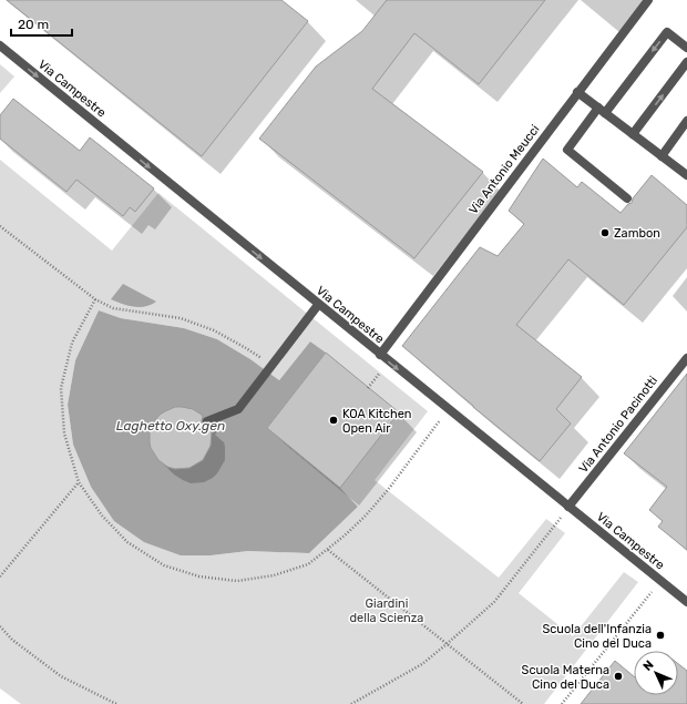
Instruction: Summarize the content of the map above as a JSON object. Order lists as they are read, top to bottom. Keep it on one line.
{"streets":{"street":["Via Campestre","Via Antonio Meucci","Via Antonio Pacinotti"]},"crossings":[["Via Campestre","Via Antonio Meucci"],["Via Campestre","Via Antonio Pacinotti"]],"one_way":["Via Campestre"],"water":["Laghetto Oxy.gen"],"parks":["Giardini della Scienza"],"places":["Zambon","KOA Kitchen Open Air","Scuola dell'Infanzia Cino del Duca","Scuola Materna Cino del Duca"],"scale_bar":"20 m","north":"top left"}
